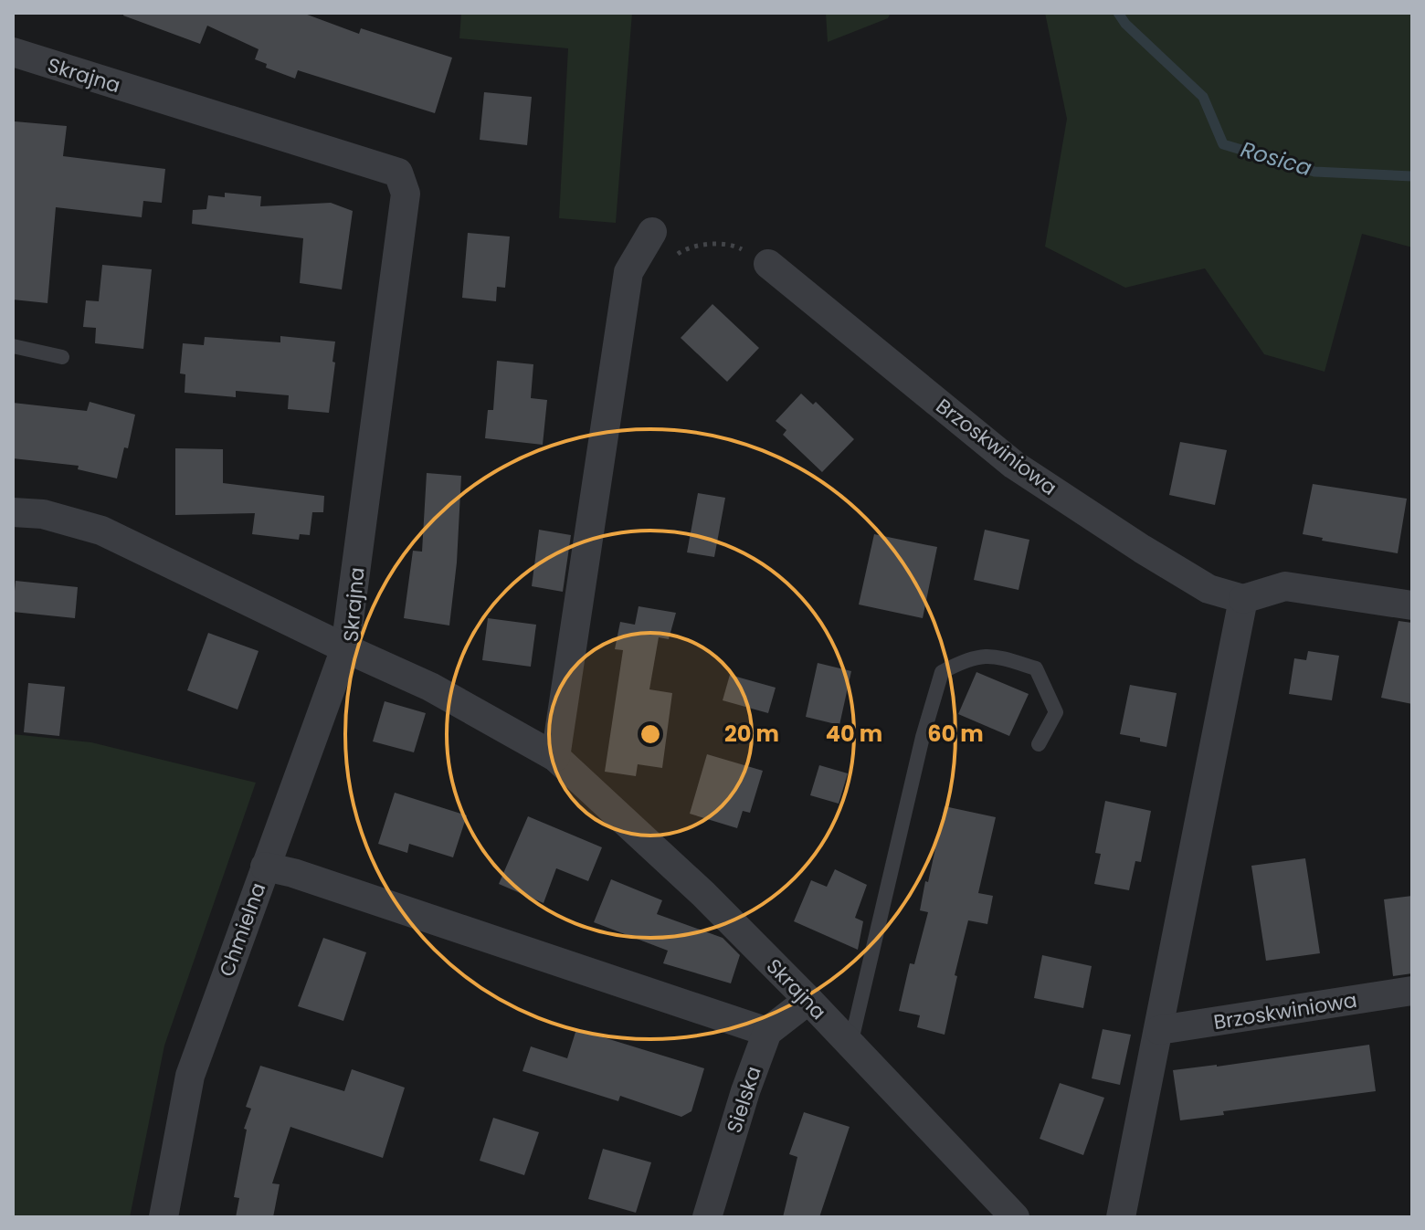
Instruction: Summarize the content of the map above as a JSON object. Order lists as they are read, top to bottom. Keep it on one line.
{"streets":{"street":["Skrajna","Brzoskwiniowa","Chmielna","Sielska"]},"crossings":[["Skrajna","Chmielna"]],"water":["Rosica"],"rings":["20 m","40 m","60 m"]}
